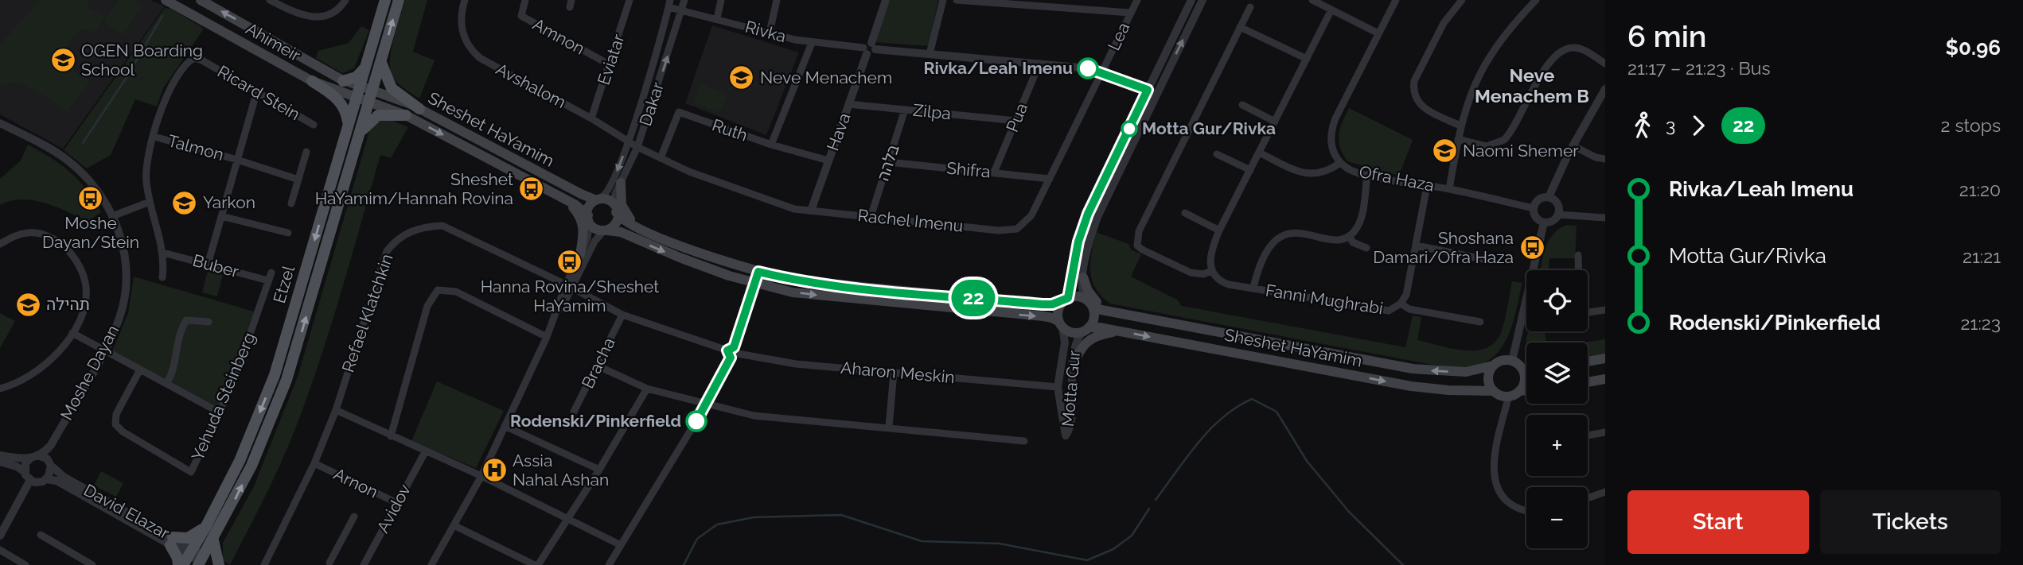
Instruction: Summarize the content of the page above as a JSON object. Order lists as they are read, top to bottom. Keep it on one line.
{"streets":{"main road":["Ahimeir","Sheshet HaYamim","Etzel"],"street":["Rivka","Amnon","Lea","Eviatar","Avshalom","Ricard Stein","Dakar","Zilpa","Pua","Ruth","Hava","Talmon","בלהה","Shifra","Ofra Haza","Rachel Imenu","Buber","Fanni Mughrabi","Refael Klatchkin","Bracha","Moshe Dayan","Aharon Meskin","Motta Gur","Yehuda Steinberg","Arnon","Avidov","David Elazar"]},"crossings":[["Rivka","Lea"],["Rivka","Dakar"],["Rivka","Pua"],["Rivka","Hava"],["Rivka","Rachel Imenu"],["Amnon","Eviatar"],["Lea","Rachel Imenu"],["Ahimeir","Sheshet HaYamim"],["Ahimeir","Etzel"],["Eviatar","Avshalom"],["Avshalom","Dakar"],["Avshalom","Rachel Imenu"],["Ricard Stein","Talmon"],["Ricard Stein","Buber"],["Dakar","Sheshet HaYamim"],["Dakar","Rachel Imenu"],["Zilpa","Pua"],["Zilpa","Hava"],["Zilpa","בלהה"],["Pua","Shifra"],["Sheshet HaYamim","Etzel"],["Sheshet HaYamim","Motta Gur"],["Ruth","Hava"],["Ruth","Rachel Imenu"],["Hava","Rachel Imenu"],["בלהה","Shifra"],["בלהה","Rachel Imenu"],["Shifra","Rachel Imenu"],["Buber","Yehuda Steinberg"],["Etzel","David Elazar"],["Refael Klatchkin","Aharon Meskin"],["Refael Klatchkin","Arnon"],["Bracha","Aharon Meskin"],["Moshe Dayan","David Elazar"],["Aharon Meskin","Motta Gur"],["Arnon","Avidov"]],"districts":["Neve Menachem B"],"places":{"school or university":["OGEN Boarding School","Neve Menachem","Naomi Shemer","Yarkon","תהילה"],"other":["Rivka/Leah Imenu","Motta Gur/Rivka","Rodenski/Pinkerfield"],"bus stop":["Sheshet HaYamim/Hannah Rovina","Moshe Dayan/Stein","Shoshana Damari/Ofra Haza","Hanna Rovina/Sheshet HaYamim"],"hospital":["Assia Nahal Ashan"]},"lines":["bus line 22"],"page":{"on_map":"22","heading":["6 min","21:17 – 21:23 · Bus","$0.96"],"legs":["3","22","2 stops"],"list":[{"name":"Rivka/Leah Imenu","value":"21:20"},{"name":"Motta Gur/Rivka","value":"21:21"},{"name":"Rodenski/Pinkerfield","value":"21:23"}],"map_buttons":["+","−"],"buttons":["Start","Tickets"]}}
